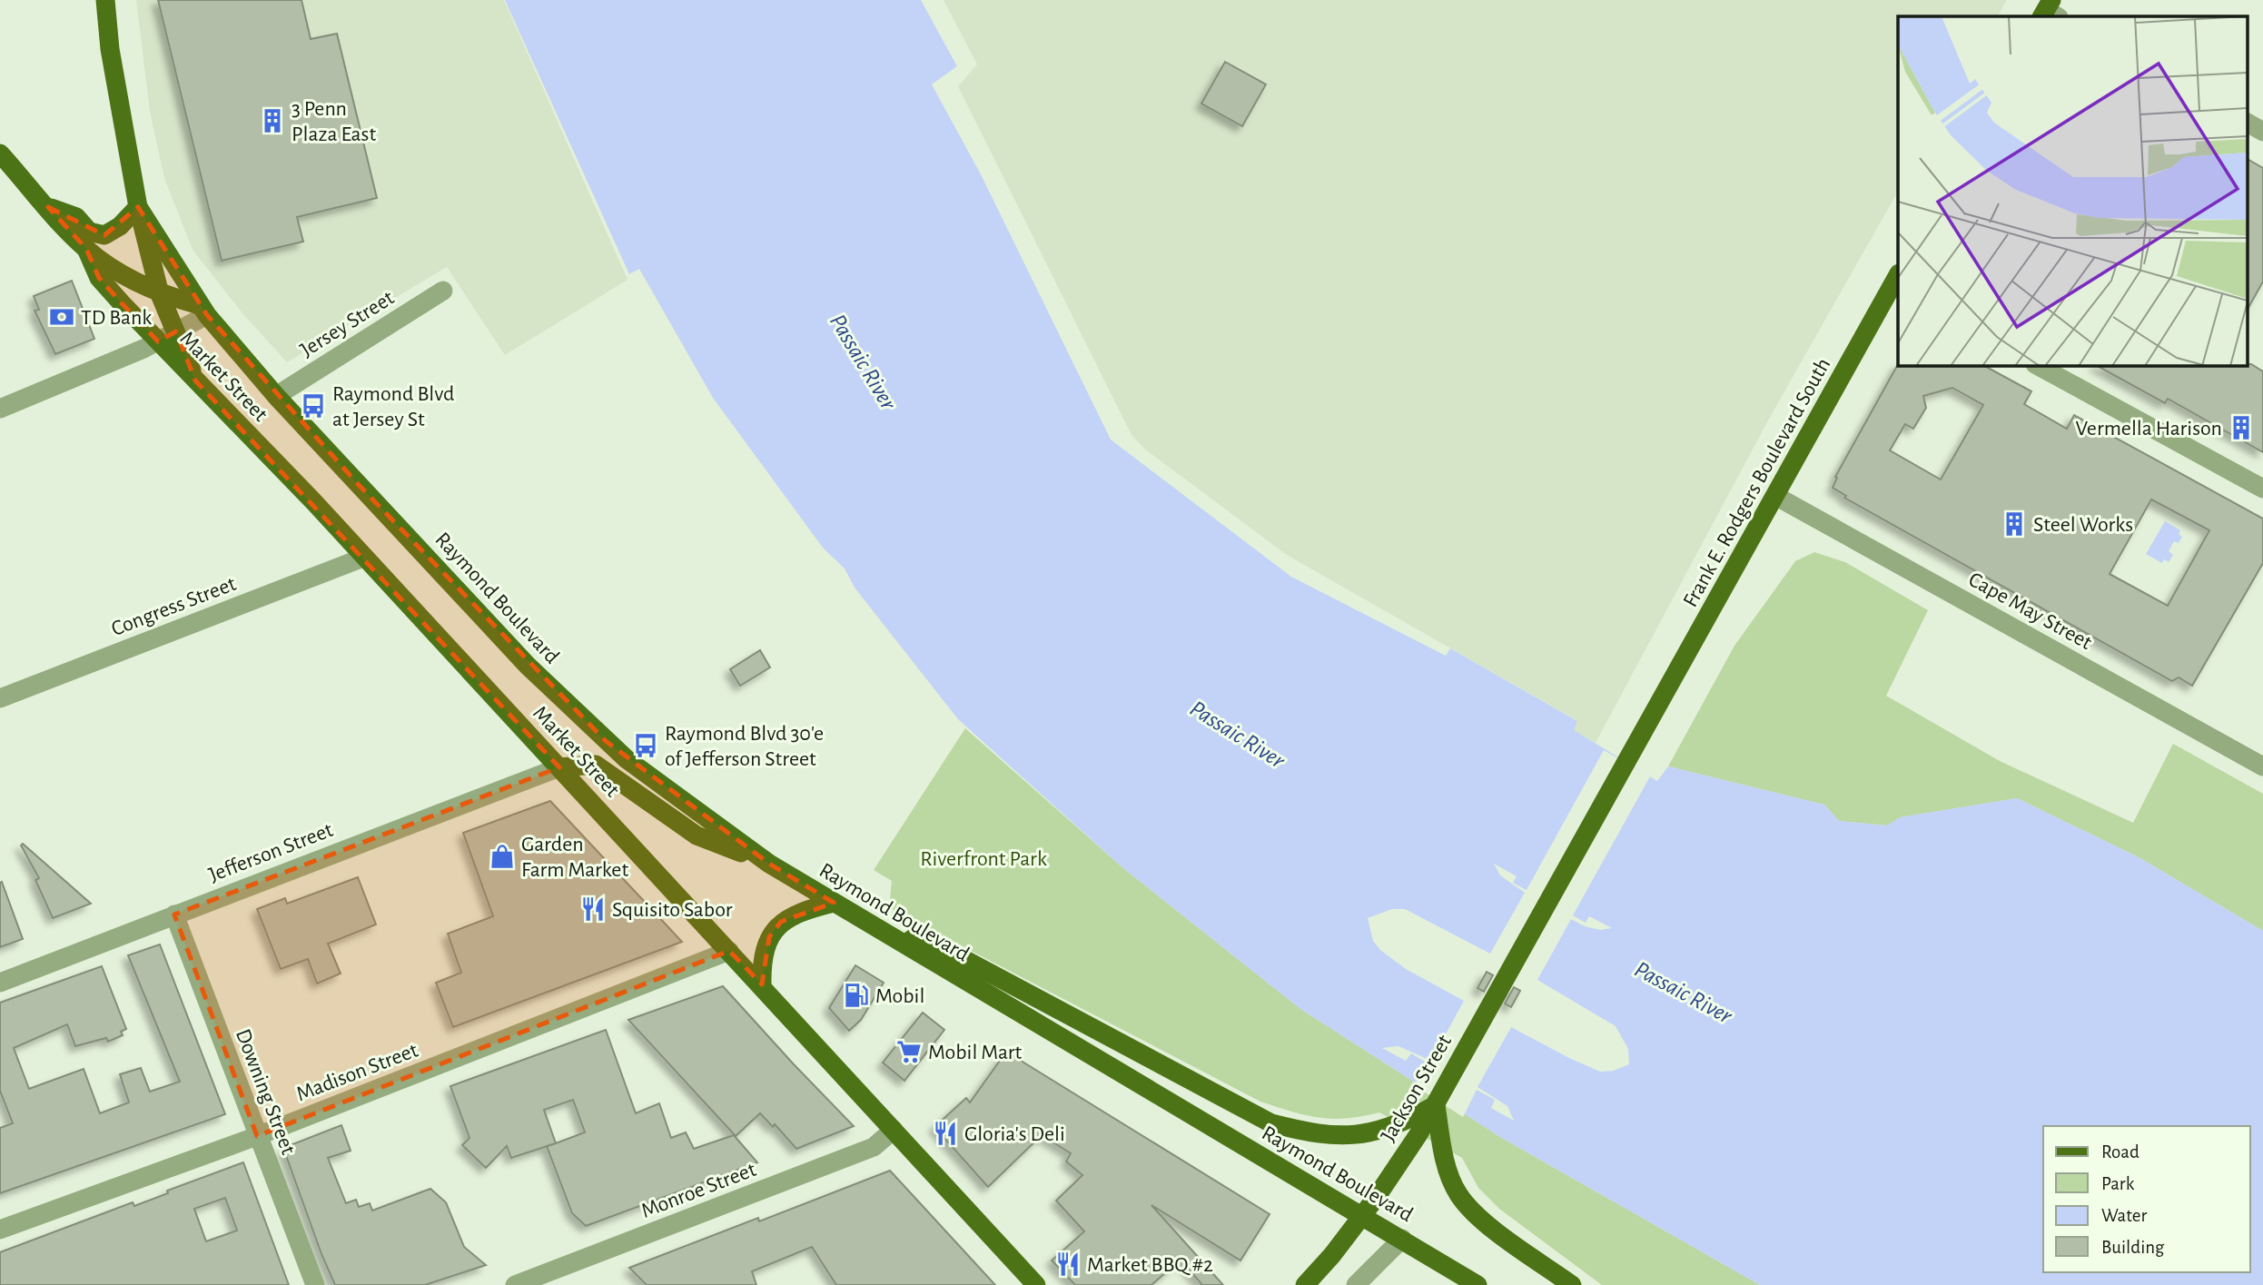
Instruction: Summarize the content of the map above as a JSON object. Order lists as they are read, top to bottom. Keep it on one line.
{"streets":{"main road":["Market Street","Frank E. Rodgers Boulevard South","Raymond Boulevard","Jackson Street"],"street":["Jersey Street","Congress Street","Cape May Street","Jefferson Street","Madison Street","Downing Street","Monroe Street"]},"crossings":[["Jersey Street","Market Street"],["Market Street","Raymond Boulevard"],["Market Street","Congress Street"],["Market Street","Jefferson Street"],["Market Street","Madison Street"],["Market Street","Monroe Street"],["Frank E. Rodgers Boulevard South","Cape May Street"],["Frank E. Rodgers Boulevard South","Jackson Street"],["Jefferson Street","Downing Street"],["Madison Street","Downing Street"]],"water":["Passaic River"],"parks":["Riverfront Park"],"places":{"building":["3 Penn Plaza East","Vermella Harison","Steel Works"],"bank":["TD Bank"],"bus stop":["Raymond Blvd at Jersey St","Raymond Blvd 30'e of Jefferson Street"],"shop":["Garden Farm Market"],"restaurant":["Squisito Sabor","Gloria's Deli","Market BBQ #2"],"fuel station":["Mobil"],"supermarket":["Mobil Mart"]},"legend":["Road","Park","Water","Building"]}
